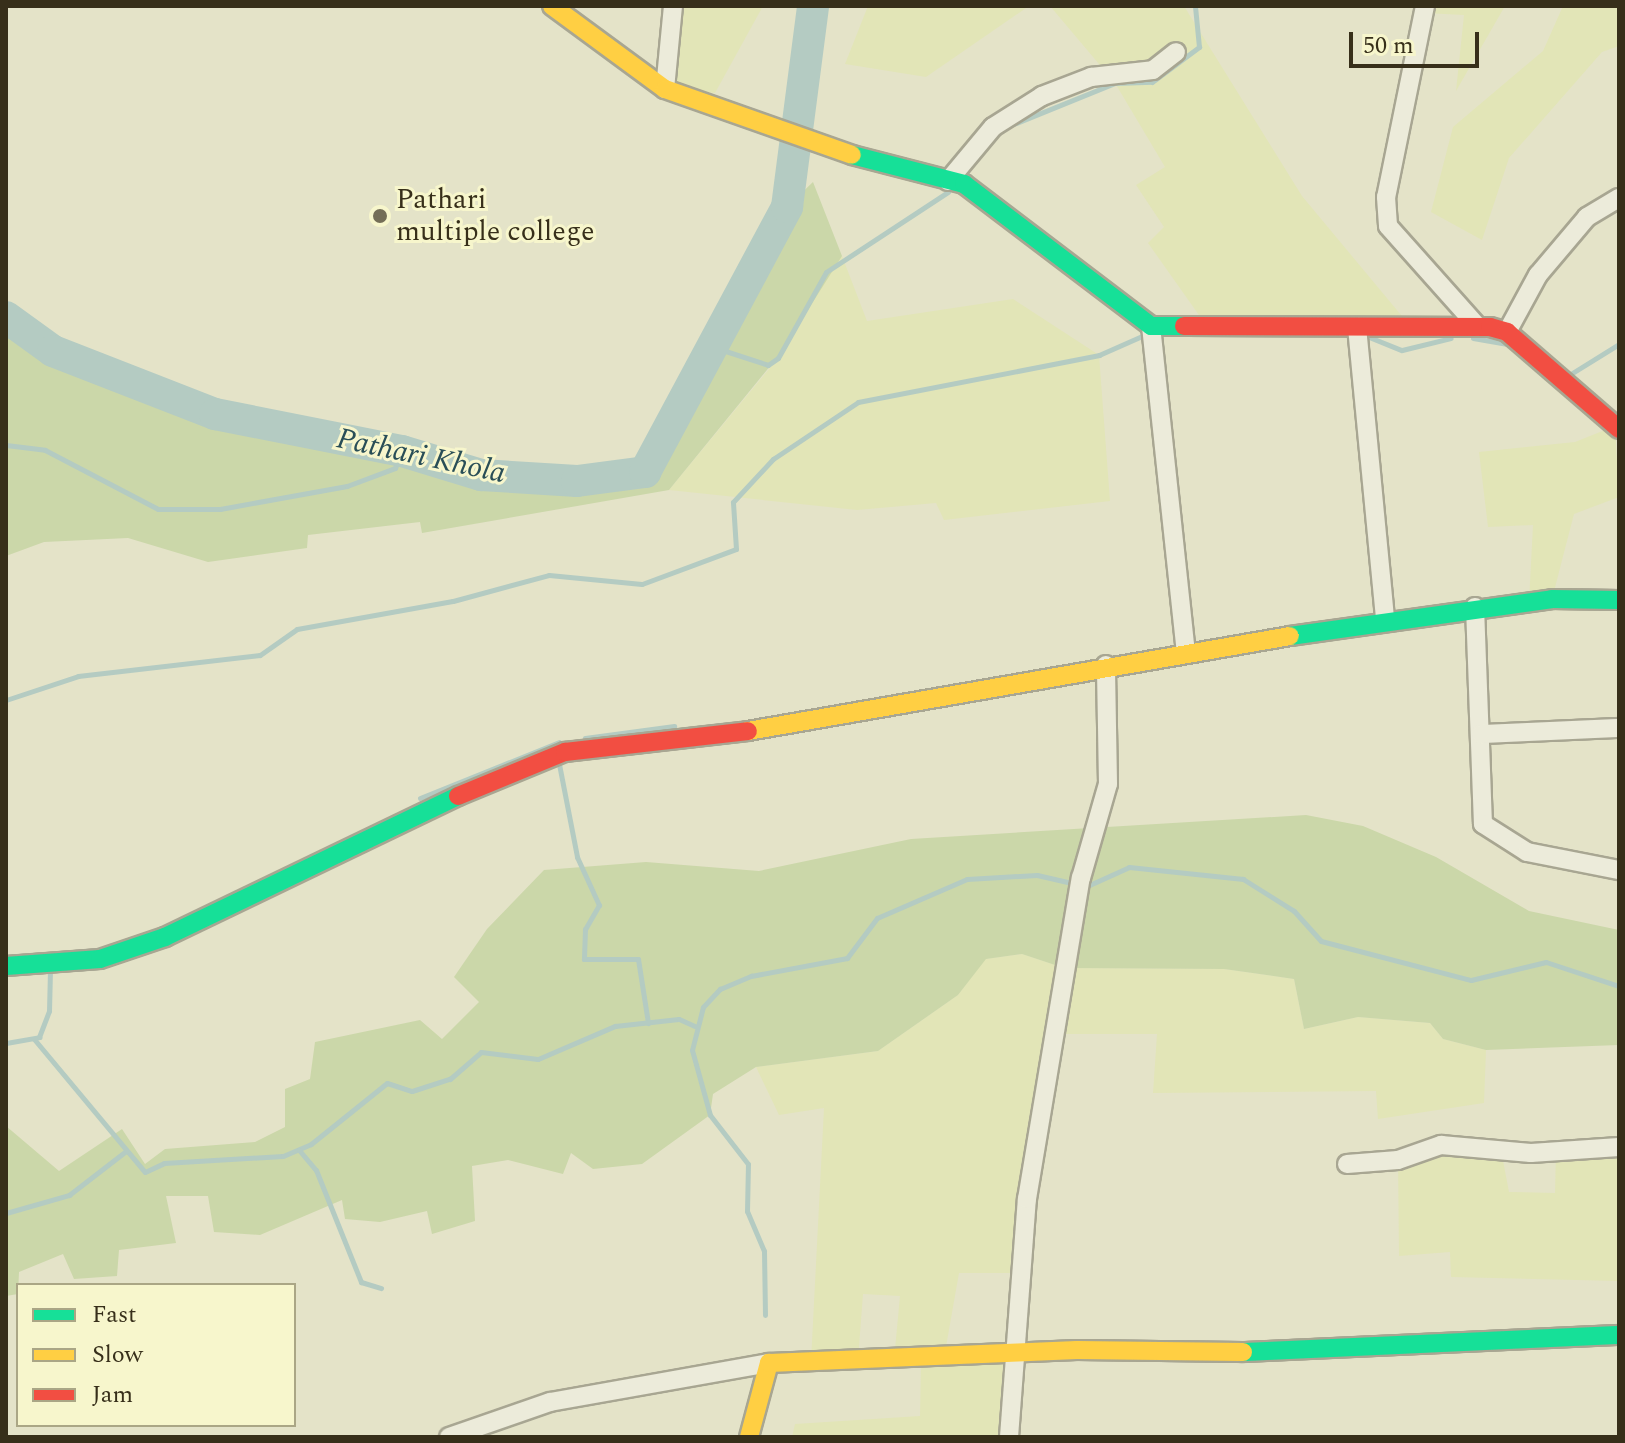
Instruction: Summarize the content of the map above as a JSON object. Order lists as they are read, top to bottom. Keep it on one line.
{"water":["Pathari Khola"],"places":["Pathari multiple college"],"legend":["Fast","Slow","Jam"],"scale_bar":"50 m"}
